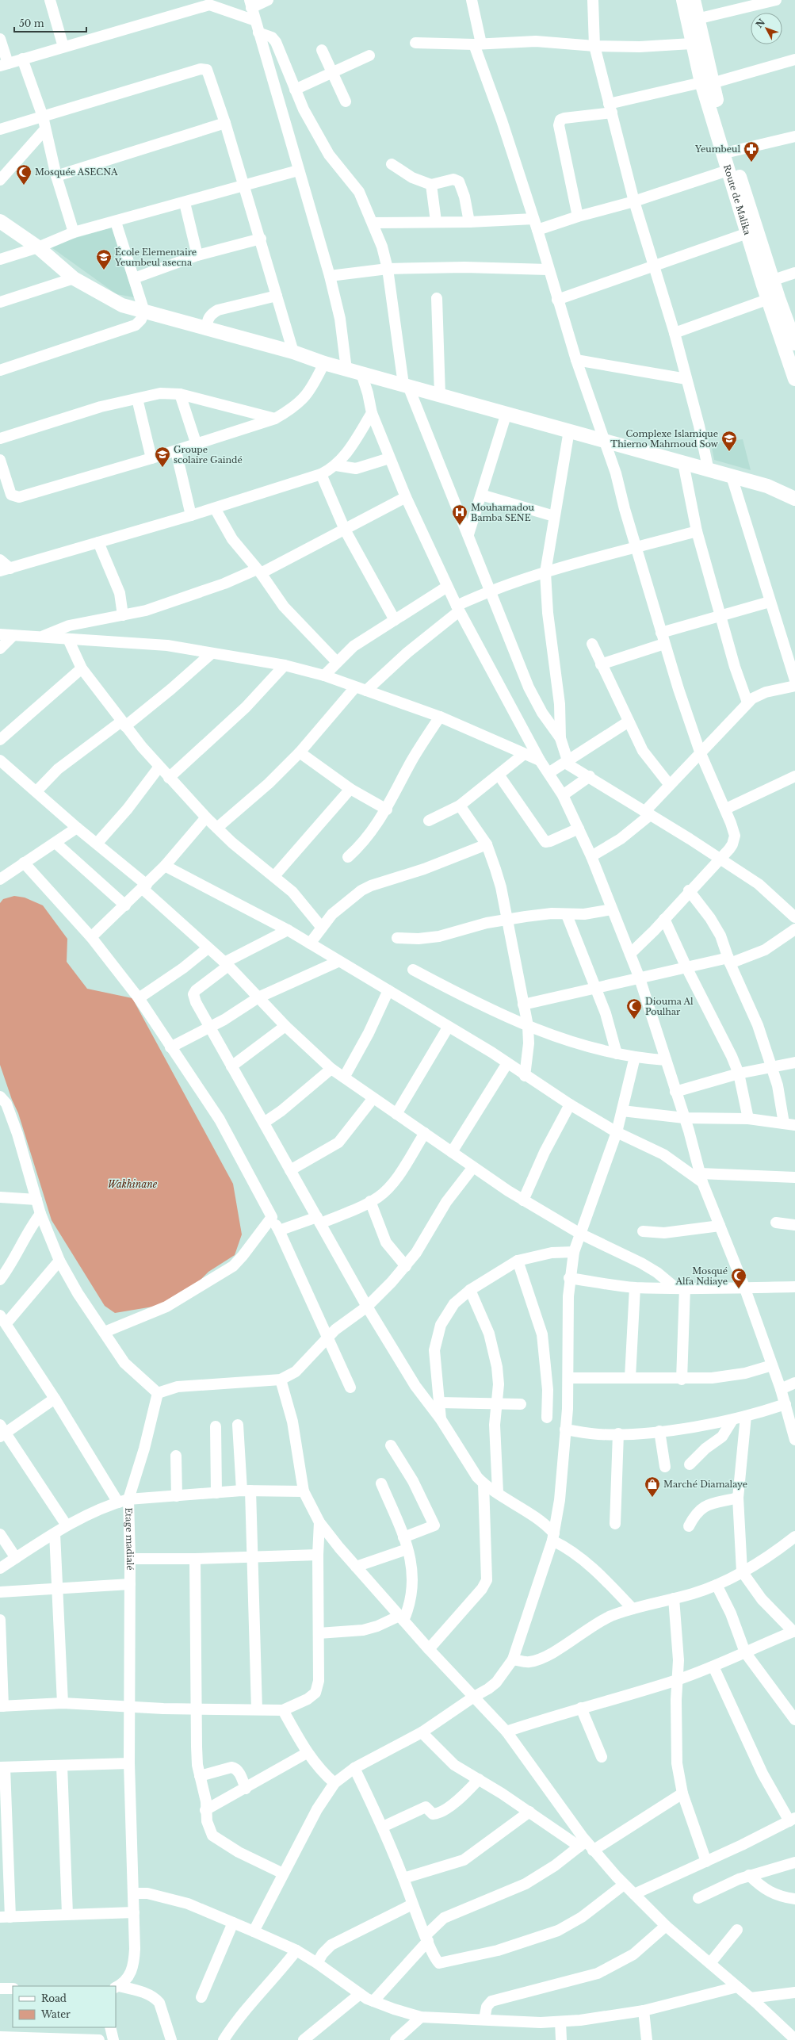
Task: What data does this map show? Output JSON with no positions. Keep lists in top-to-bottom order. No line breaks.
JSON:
{"streets":{"main road":["Route de Malika"],"street":["Etage madialé"]},"water":["Wakhinane"],"places":{"pharmacy":["Yeumbeul"],"mosque":["Mosquée ASECNA","Diouma Al Poulhar","Mosqué Alfa Ndiaye"],"school or university":["École Elementaire Yeumbeul asecna","Complexe Islamique Thierno Mahmoud Sow","Groupe scolaire Gaindé"],"hospital":["Mouhamadou Bamba SENE"],"shop":["Marché Diamalaye"]},"legend":["Road","Water"],"scale_bar":"50 m","north":"top left"}
